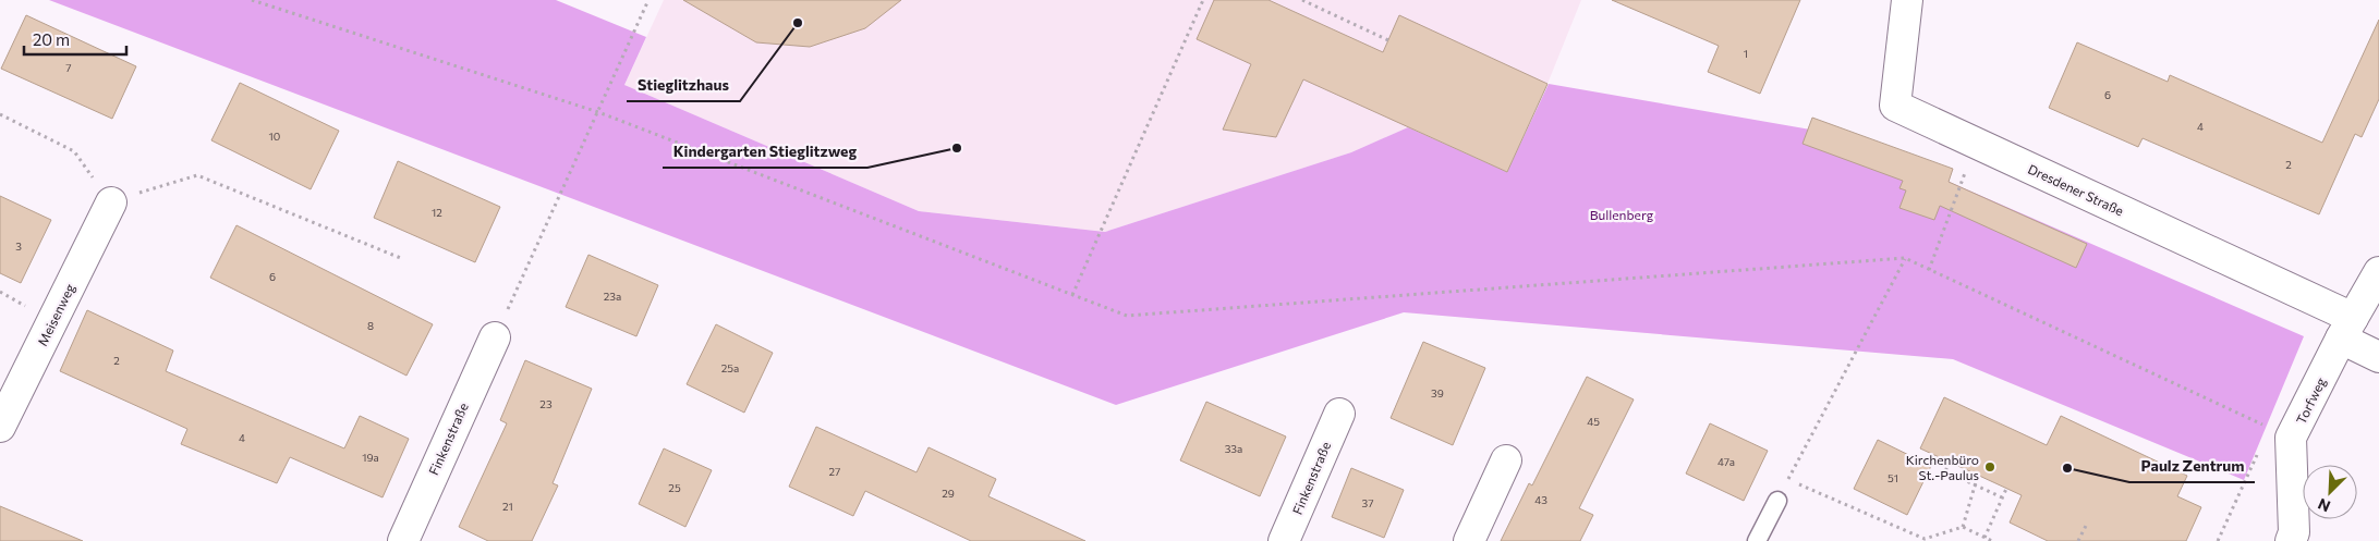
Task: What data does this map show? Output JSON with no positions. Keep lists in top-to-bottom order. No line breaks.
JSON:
{"streets":{"street":["Dresdener Straße","Meisenweg","Torfweg","Finkenstraße"]},"crossings":[["Dresdener Straße","Torfweg"]],"parks":["Bullenberg"],"places":["Stieglitzhaus","Kindergarten Stieglitzweg","Kirchenbüro St.-Paulus","Paulz Zentrum"],"house_numbers":["1","7","6","4","10","2","12","3","6","23a","8","2","25a","39","23","45","4","33a","19a","47a","27","51","25","29","43","37","21"],"scale_bar":"20 m","north":"bottom left"}
